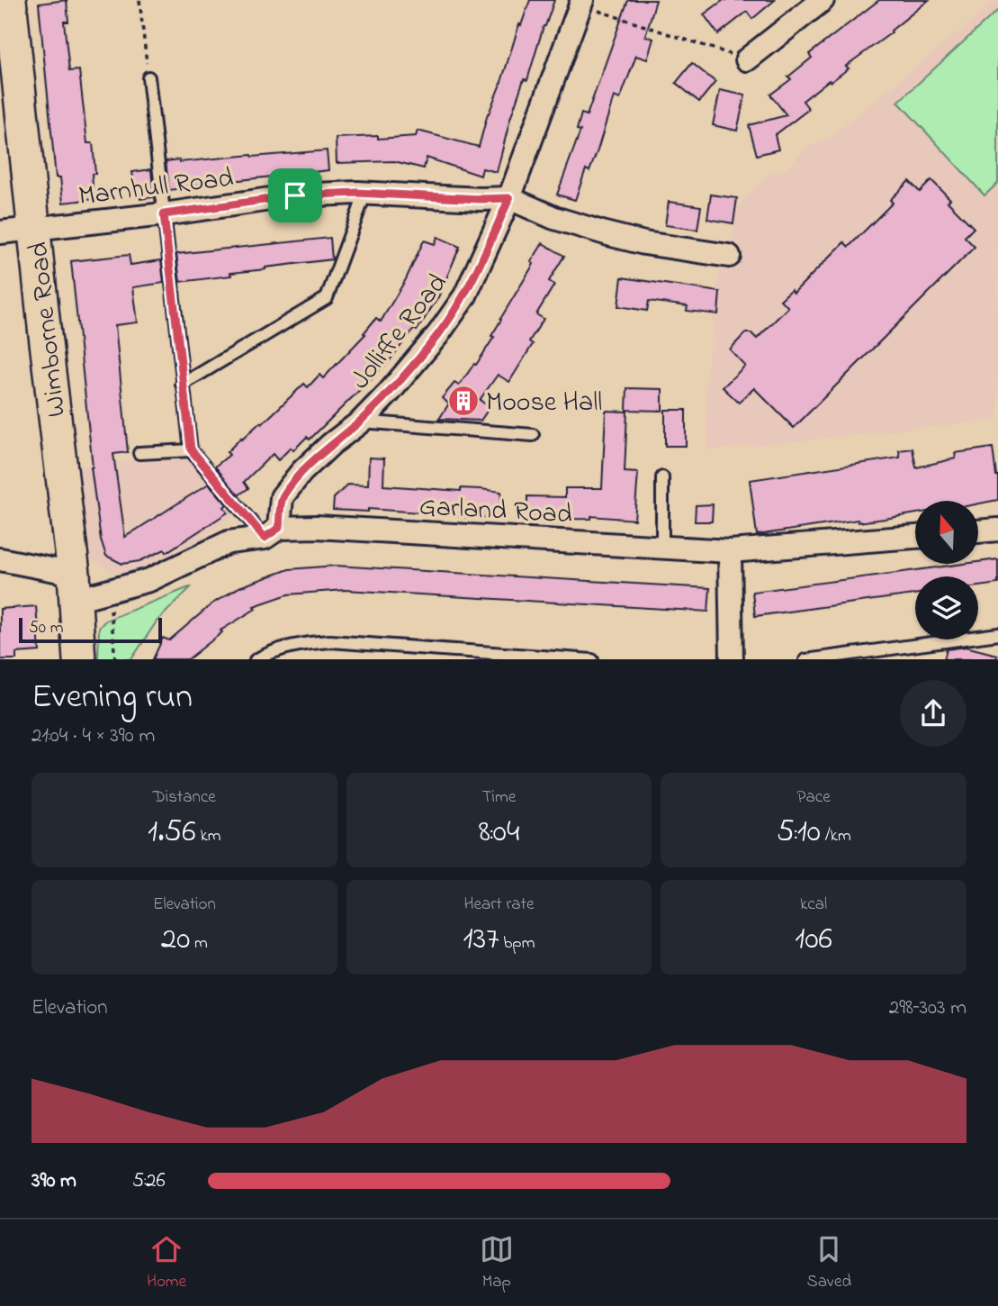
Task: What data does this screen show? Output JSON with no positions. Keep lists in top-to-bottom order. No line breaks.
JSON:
{"streets":{"main road":["Wimborne Road"],"street":["Marnhull Road","Jolliffe Road","Garland Road"]},"crossings":[["Marnhull Road","Wimborne Road"],["Marnhull Road","Jolliffe Road"],["Wimborne Road","Garland Road"],["Jolliffe Road","Garland Road"]],"places":{"building":["Moose Hall"]},"scale_bar":"50 m","north":"top","page":{"scale":"50 m","heading":["Evening run","21:04 · 4 × 390 m"],"stats":[["Distance","1.56 km"],["Time","8:04"],["Pace","5:10 /km"],["Elevation","20 m"],["Heart rate","137 bpm"],["kcal","106"]],"chart":["Elevation","298–303 m"],"list":[{"name":"390 m","note":"5:26"}],"tabs":["Home","Map","Saved"]}}
